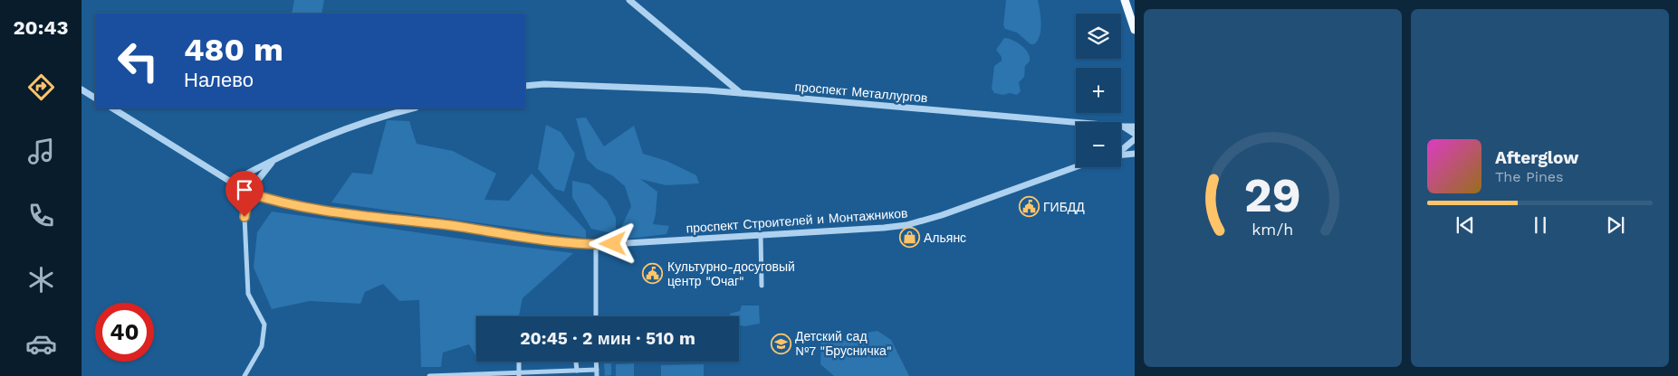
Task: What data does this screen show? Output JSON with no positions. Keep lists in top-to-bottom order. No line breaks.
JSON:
{"streets":{"street":["проспект Металлургов","проспект Строителей и Монтажников"]},"places":{"public building":["ГИБДД","Культурно-досуговый центр \"Очаг\""],"shop":["Альянс"],"school or university":["Детский сад №7 \"Брусничка\""]},"page":{"tabs":"20:43","map_buttons":["+","−"],"turn":["480 m","Налево"],"song":["Afterglow","The Pines"],"limit":"40","trip":"20:45 · 2 мин · 510 m","gauge":["29","km/h"]}}
